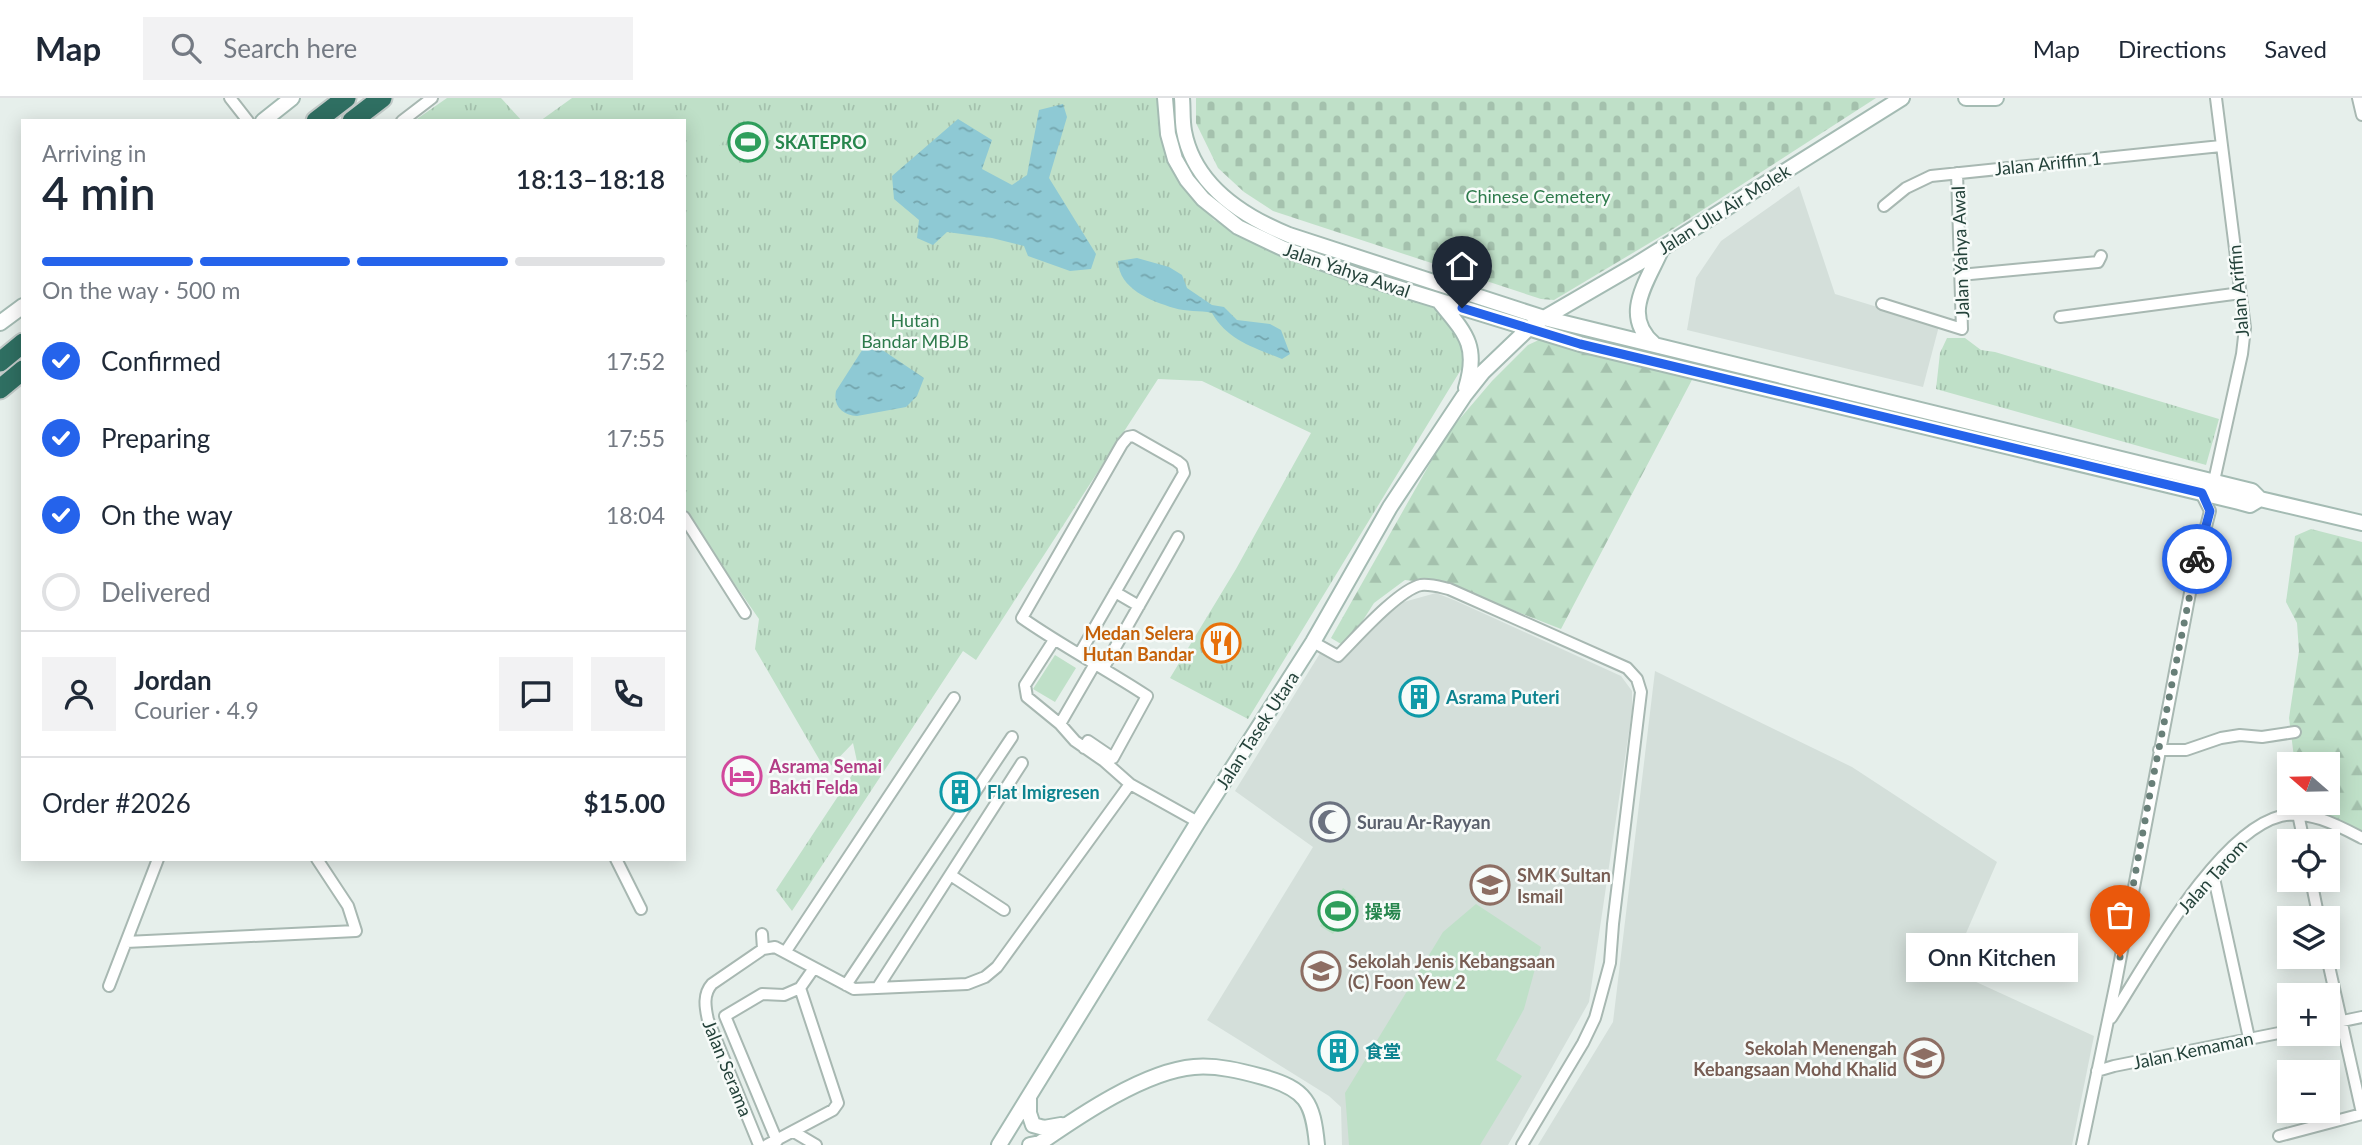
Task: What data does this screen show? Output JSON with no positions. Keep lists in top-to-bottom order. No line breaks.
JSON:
{"streets":{"main road":["Jalan Ulu Air Molek","Jalan Yahya Awal","Jalan Tasek Utara"],"street":["Jalan Ariffin 1","Jalan Ariffin","Jalan Tarom","Jalan Kemaman","Jalan Serama"]},"crossings":[["Jalan Ariffin 1","Jalan Yahya Awal"],["Jalan Ariffin 1","Jalan Ariffin"],["Jalan Ulu Air Molek","Jalan Yahya Awal"],["Jalan Ulu Air Molek","Jalan Tasek Utara"],["Jalan Yahya Awal","Jalan Ariffin"],["Jalan Yahya Awal","Jalan Tasek Utara"],["Jalan Tarom","Jalan Kemaman"]],"parks":["Chinese Cemetery","Hutan Bandar MBJB"],"places":{"sports":["SKATEPRO","操場"],"restaurant":["Medan Selera Hutan Bandar"],"building":["Asrama Puteri","Flat Imigresen","食堂"],"hotel":["Asrama Semai Bakti Felda"],"mosque":["Surau Ar-Rayyan"],"school or university":["SMK Sultan Ismail","Sekolah Jenis Kebangsaan (C) Foon Yew 2","Sekolah Menengah Kebangsaan Mohd Khalid"],"other":["Onn Kitchen"]},"north":"left","page":{"header":"Map","search":"Search here","nav":["Map","Directions","Saved"],"heading":["4 min","Arriving in","18:13–18:18"],"panel":["Jordan","Courier · 4.9","Order #2026","$15.00"],"bar":"On the way · 500 m","list":[["Confirmed","17:52"],["Preparing","17:55"],["On the way","18:04"],"Delivered"],"map_buttons":["+","−"],"bubble":"Onn Kitchen"}}
